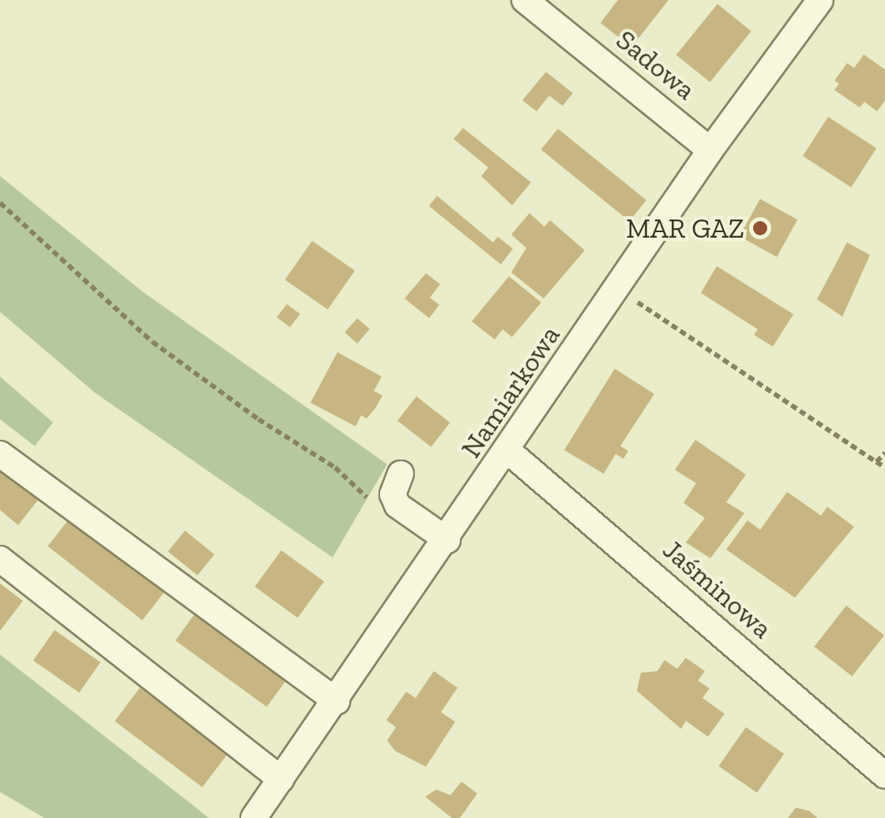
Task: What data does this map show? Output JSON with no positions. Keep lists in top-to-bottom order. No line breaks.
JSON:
{"streets":{"street":["Sadowa","Namiarkowa","Jaśminowa"]},"crossings":[["Sadowa","Namiarkowa"],["Namiarkowa","Jaśminowa"]],"places":["MAR GAZ"]}
